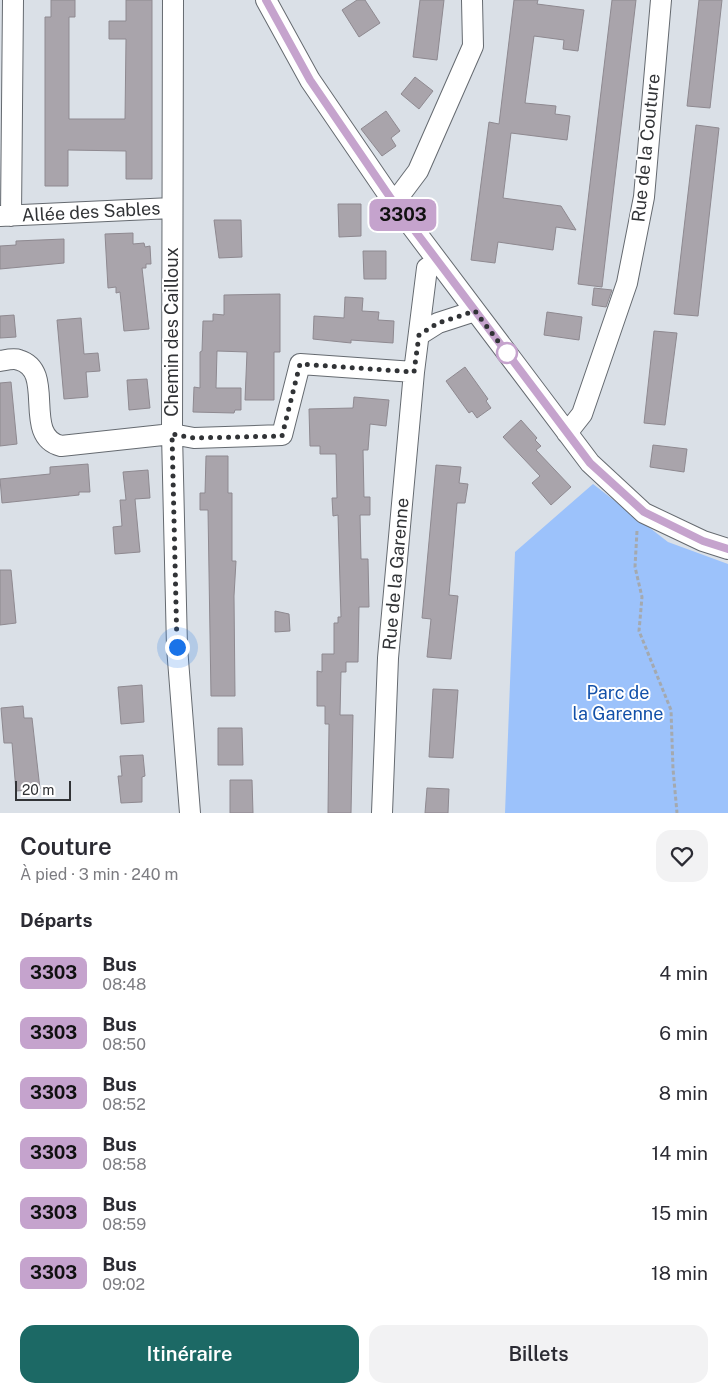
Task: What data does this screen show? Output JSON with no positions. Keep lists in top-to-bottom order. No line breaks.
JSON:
{"streets":{"street":["Rue de la Couture","Allée des Sables","Chemin des Cailloux","Rue de la Garenne"]},"crossings":[["Allée des Sables","Chemin des Cailloux"]],"parks":["Parc de la Garenne"],"lines":["bus line 3303"],"scale_bar":"20 m","page":{"on_map":"3303","scale":"20 m","heading":[["Couture","À pied · 3 min · 240 m"],"Départs"],"list":[{"mark":"3303","name":"Bus","note":"08:48","value":"4 min"},{"mark":"3303","name":"Bus","note":"08:50","value":"6 min"},{"mark":"3303","name":"Bus","note":"08:52","value":"8 min"},{"mark":"3303","name":"Bus","note":"08:58","value":"14 min"},{"mark":"3303","name":"Bus","note":"08:59","value":"15 min"},{"mark":"3303","name":"Bus","note":"09:02","value":"18 min"}],"buttons":["Itinéraire","Billets"]}}
